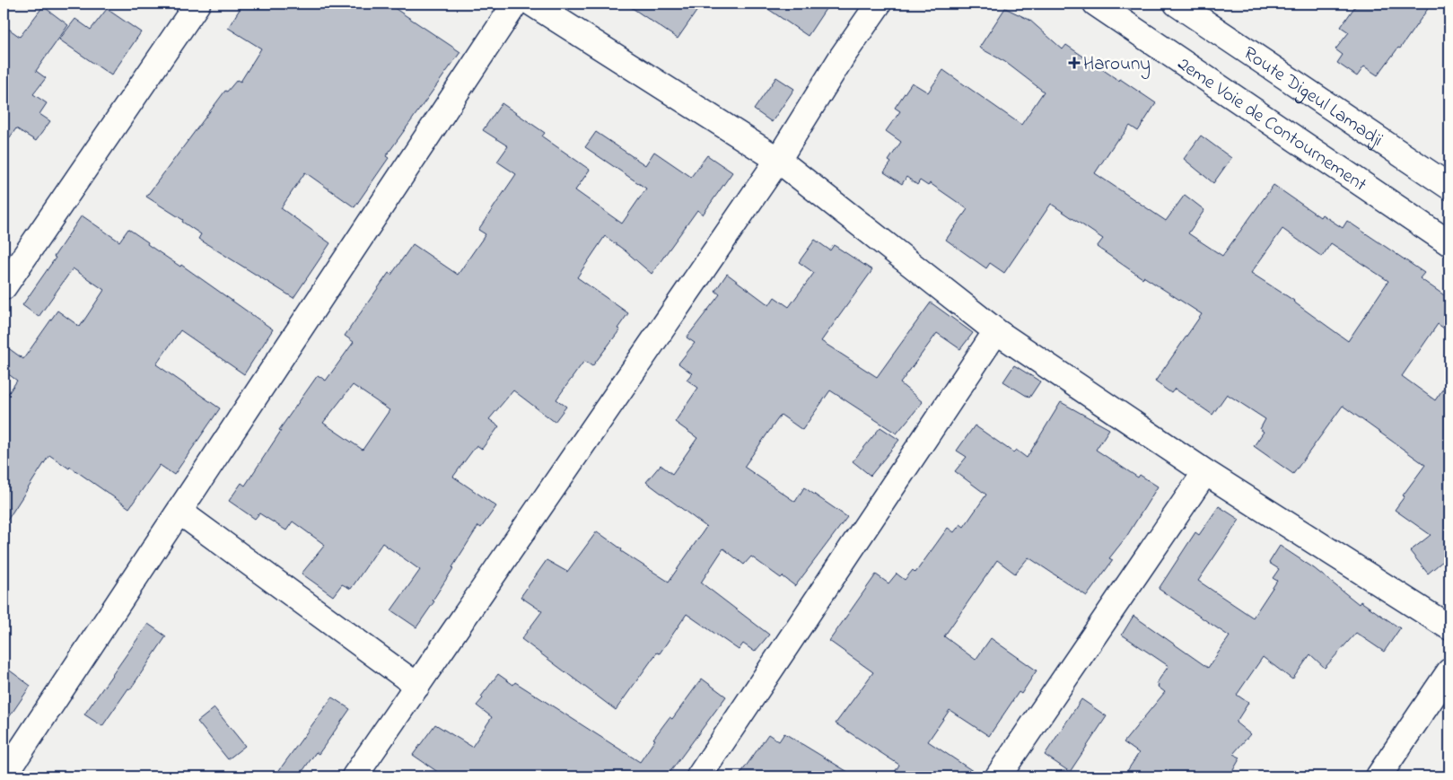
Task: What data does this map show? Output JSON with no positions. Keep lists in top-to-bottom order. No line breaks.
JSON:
{"streets":{"street":["Route Digeul Lamadji","2eme Voie de Contournement"]},"places":{"health":["Harouny"]}}
